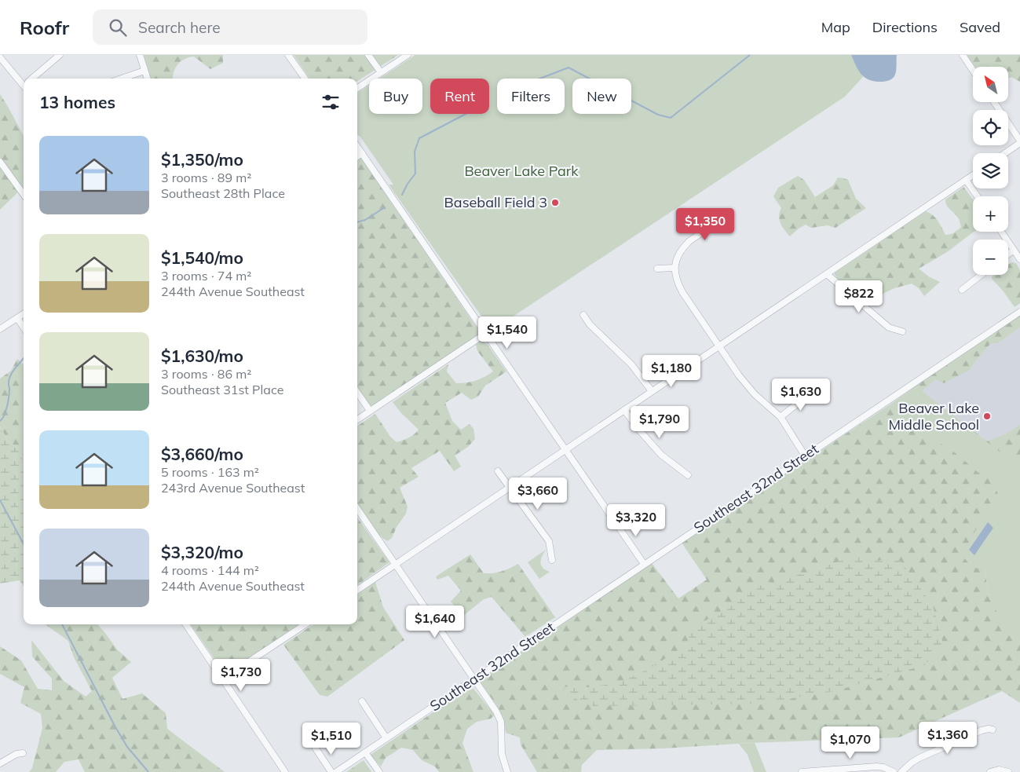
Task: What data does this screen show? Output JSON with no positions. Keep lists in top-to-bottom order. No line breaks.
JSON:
{"streets":{"street":["Southeast 32nd Street"]},"parks":["Beaver Lake Park"],"places":["Baseball Field 3","Beaver Lake Middle School"],"north":"top left","page":{"header":"Roofr","search":"Search here","nav":["Map","Directions","Saved"],"map_buttons":["+","−"],"chip":["Buy","Rent","Filters","New"],"heading":"13 homes","list":[{"name":"$1,350/mo","note":"3 rooms · 89 m² · Southeast 28th Place"},{"name":"$1,540/mo","note":"3 rooms · 74 m² · 244th Avenue Southeast"},{"name":"$1,630/mo","note":"3 rooms · 86 m² · Southeast 31st Place"},{"name":"$3,660/mo","note":"5 rooms · 163 m² · 243rd Avenue Southeast"},{"name":"$3,320/mo","note":"4 rooms · 144 m² · 244th Avenue Southeast"}],"price":["$1,350","$822","$1,540","$1,180","$1,630","$1,790","$3,660","$3,320","$1,640","$1,730","$1,360","$1,510","$1,070"]}}
